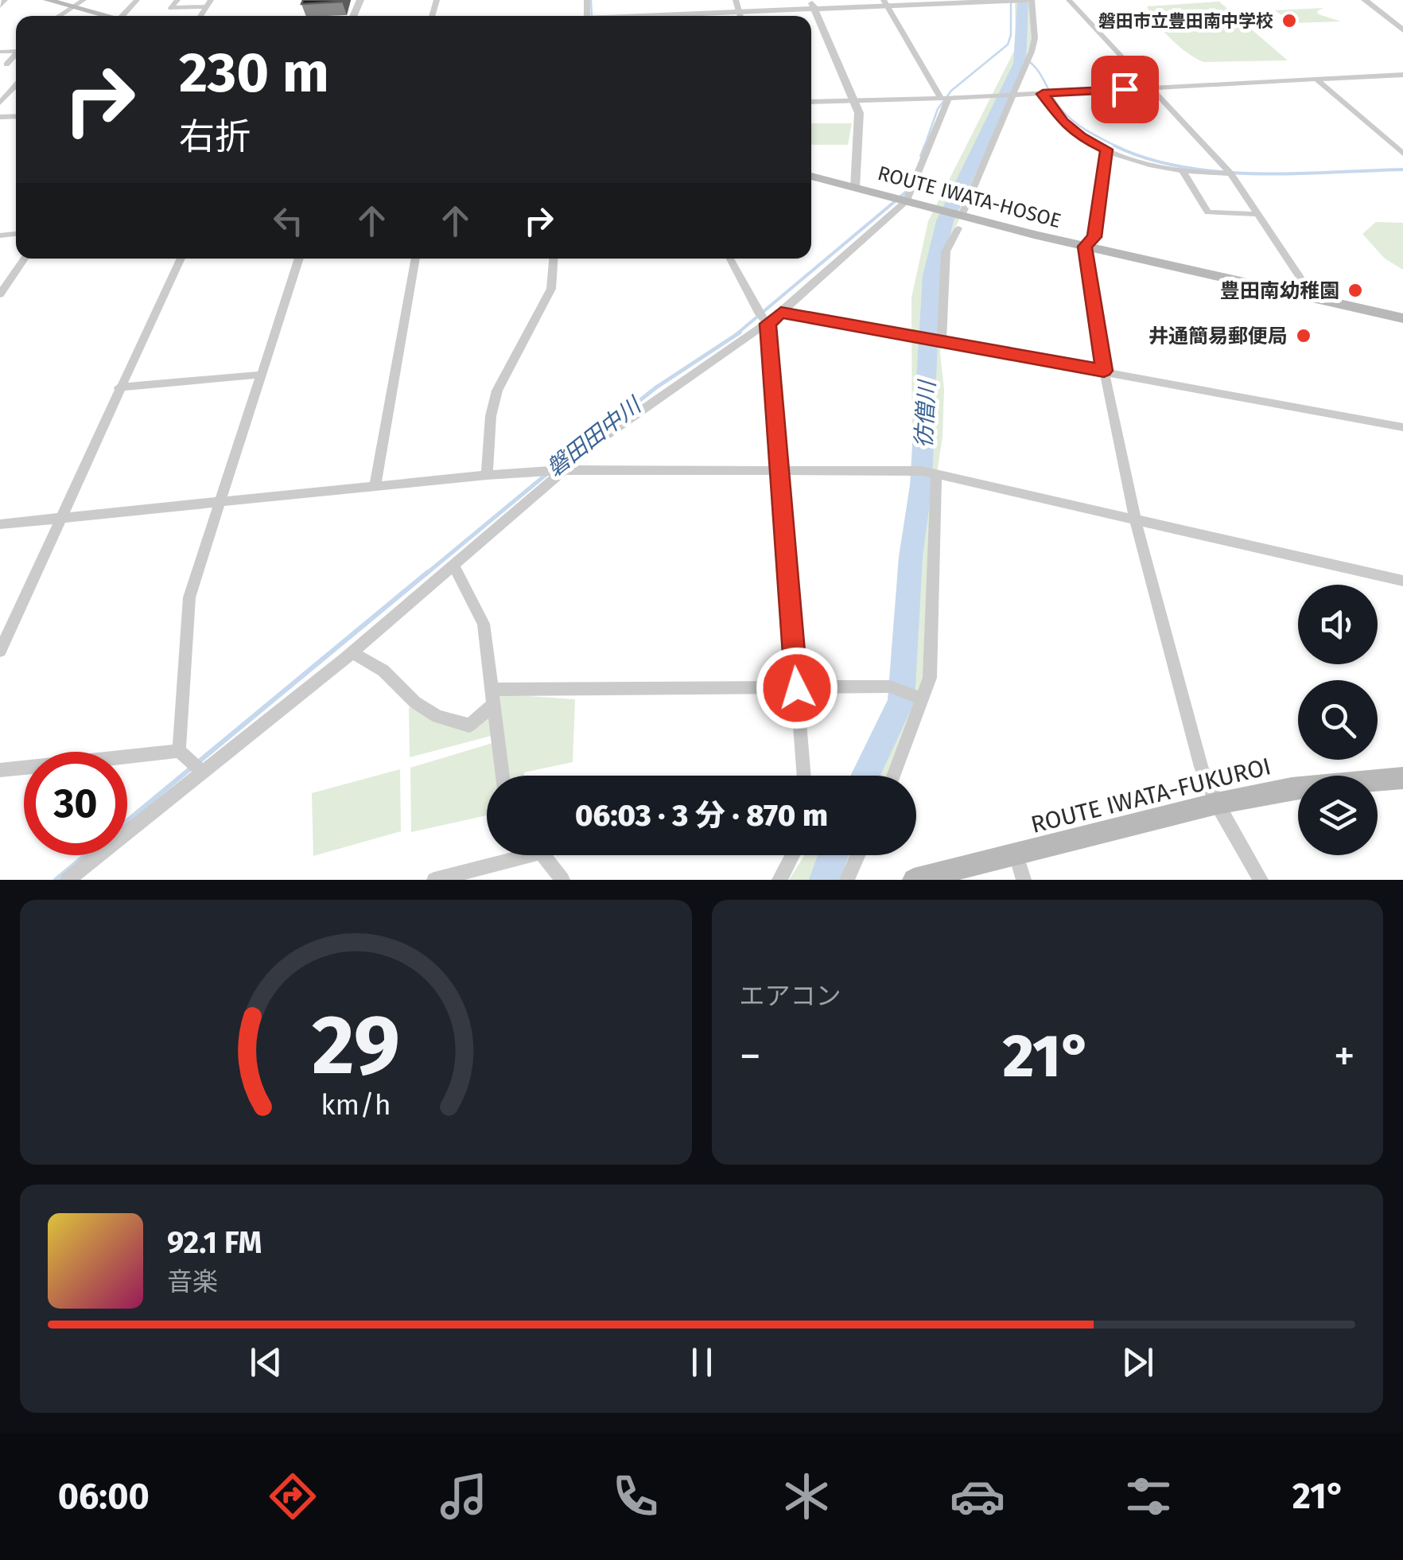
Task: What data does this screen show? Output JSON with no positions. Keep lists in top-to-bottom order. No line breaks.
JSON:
{"streets":{"main road":["ROUTE IWATA-HOSOE","ROUTE IWATA-FUKUROI"]},"water":["彷僧川","磐田田中川"],"places":["磐田市立豊田南中学校","豊田南幼稚園","井通簡易郵便局"],"page":{"turn":["230 m","右折"],"limit":"30","trip":"06:03 · 3 分 · 870 m","tile":"エアコン","heat":["−","21°","+"],"song":["92.1 FM","音楽"],"tabs":["06:00","21°"],"gauge":["29","km/h"]}}
